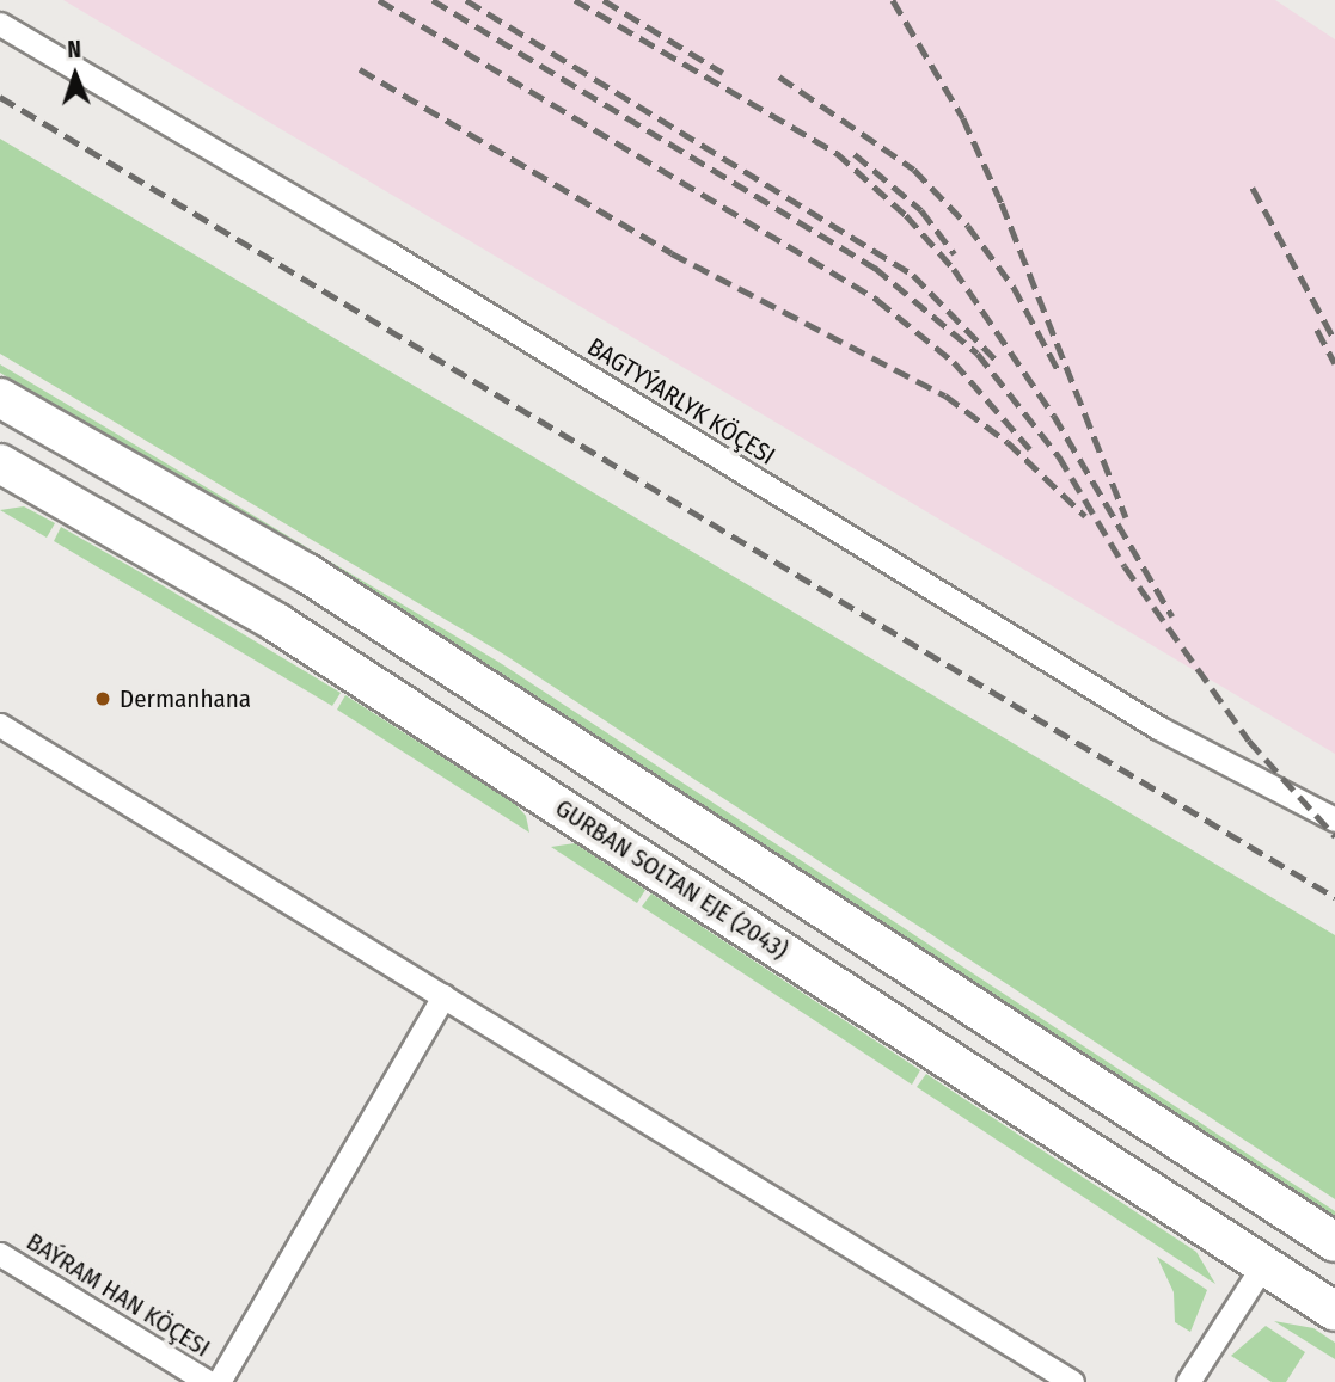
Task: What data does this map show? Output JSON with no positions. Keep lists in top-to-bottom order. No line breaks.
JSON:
{"streets":{"highway":["GURBAN SOLTAN EJE (2043)"],"street":["BAGTYÝARLYK KÖÇESI","BAÝRAM HAN KÖÇESI"]},"places":["Dermanhana"],"north":"top"}
